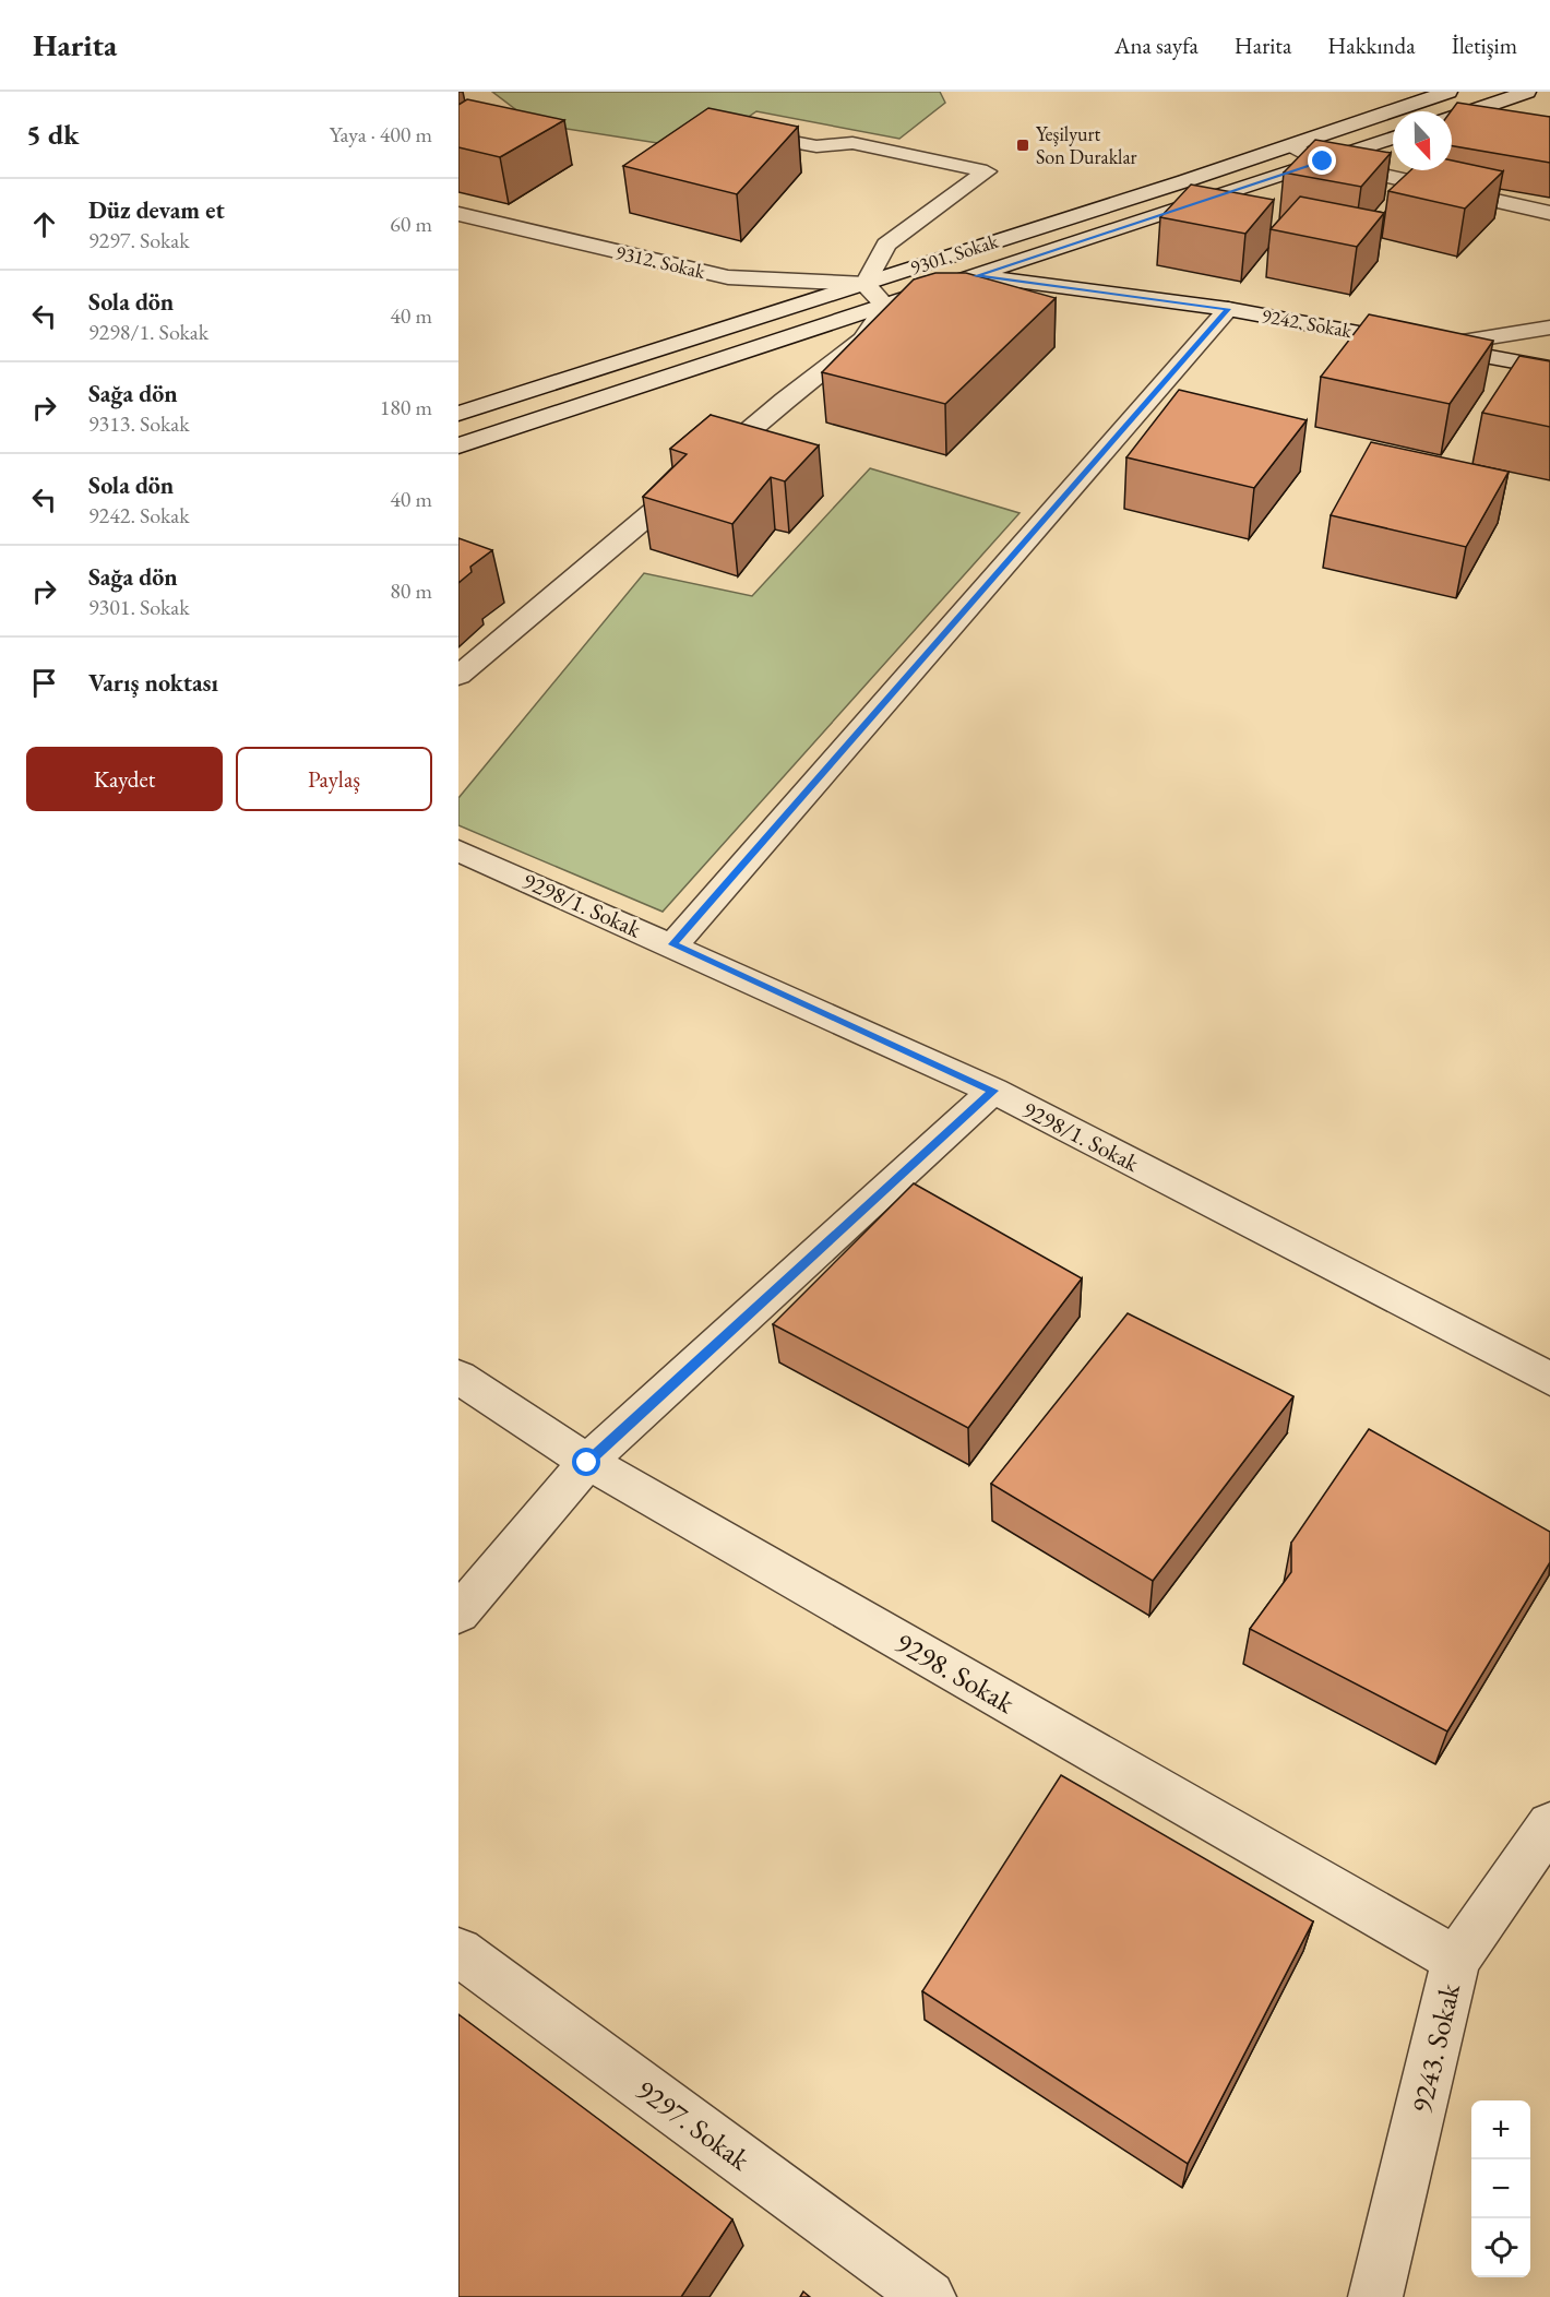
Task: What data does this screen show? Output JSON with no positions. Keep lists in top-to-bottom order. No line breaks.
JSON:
{"streets":{"street":["9301. Sokak","9312. Sokak","9242. Sokak","9298/1. Sokak","9298. Sokak","9243. Sokak","9297. Sokak"]},"crossings":[["9301. Sokak","9312. Sokak"],["9301. Sokak","9242. Sokak"],["9312. Sokak","9242. Sokak"],["9298. Sokak","9243. Sokak"]],"places":{"transit":["Yeşilyurt Son Duraklar"]},"north":"bottom","page":{"header":"Harita","nav":["Ana sayfa","Harita","Hakkında","İletişim"],"heading":["5 dk","Yaya · 400 m"],"list":[["Düz devam et","9297. Sokak","60 m"],["Sola dön","9298/1. Sokak","40 m"],["Sağa dön","9313. Sokak","180 m"],["Sola dön","9242. Sokak","40 m"],["Sağa dön","9301. Sokak","80 m"],"Varış noktası"],"buttons":["Kaydet","Paylaş"],"map_buttons":["+","−"]}}
